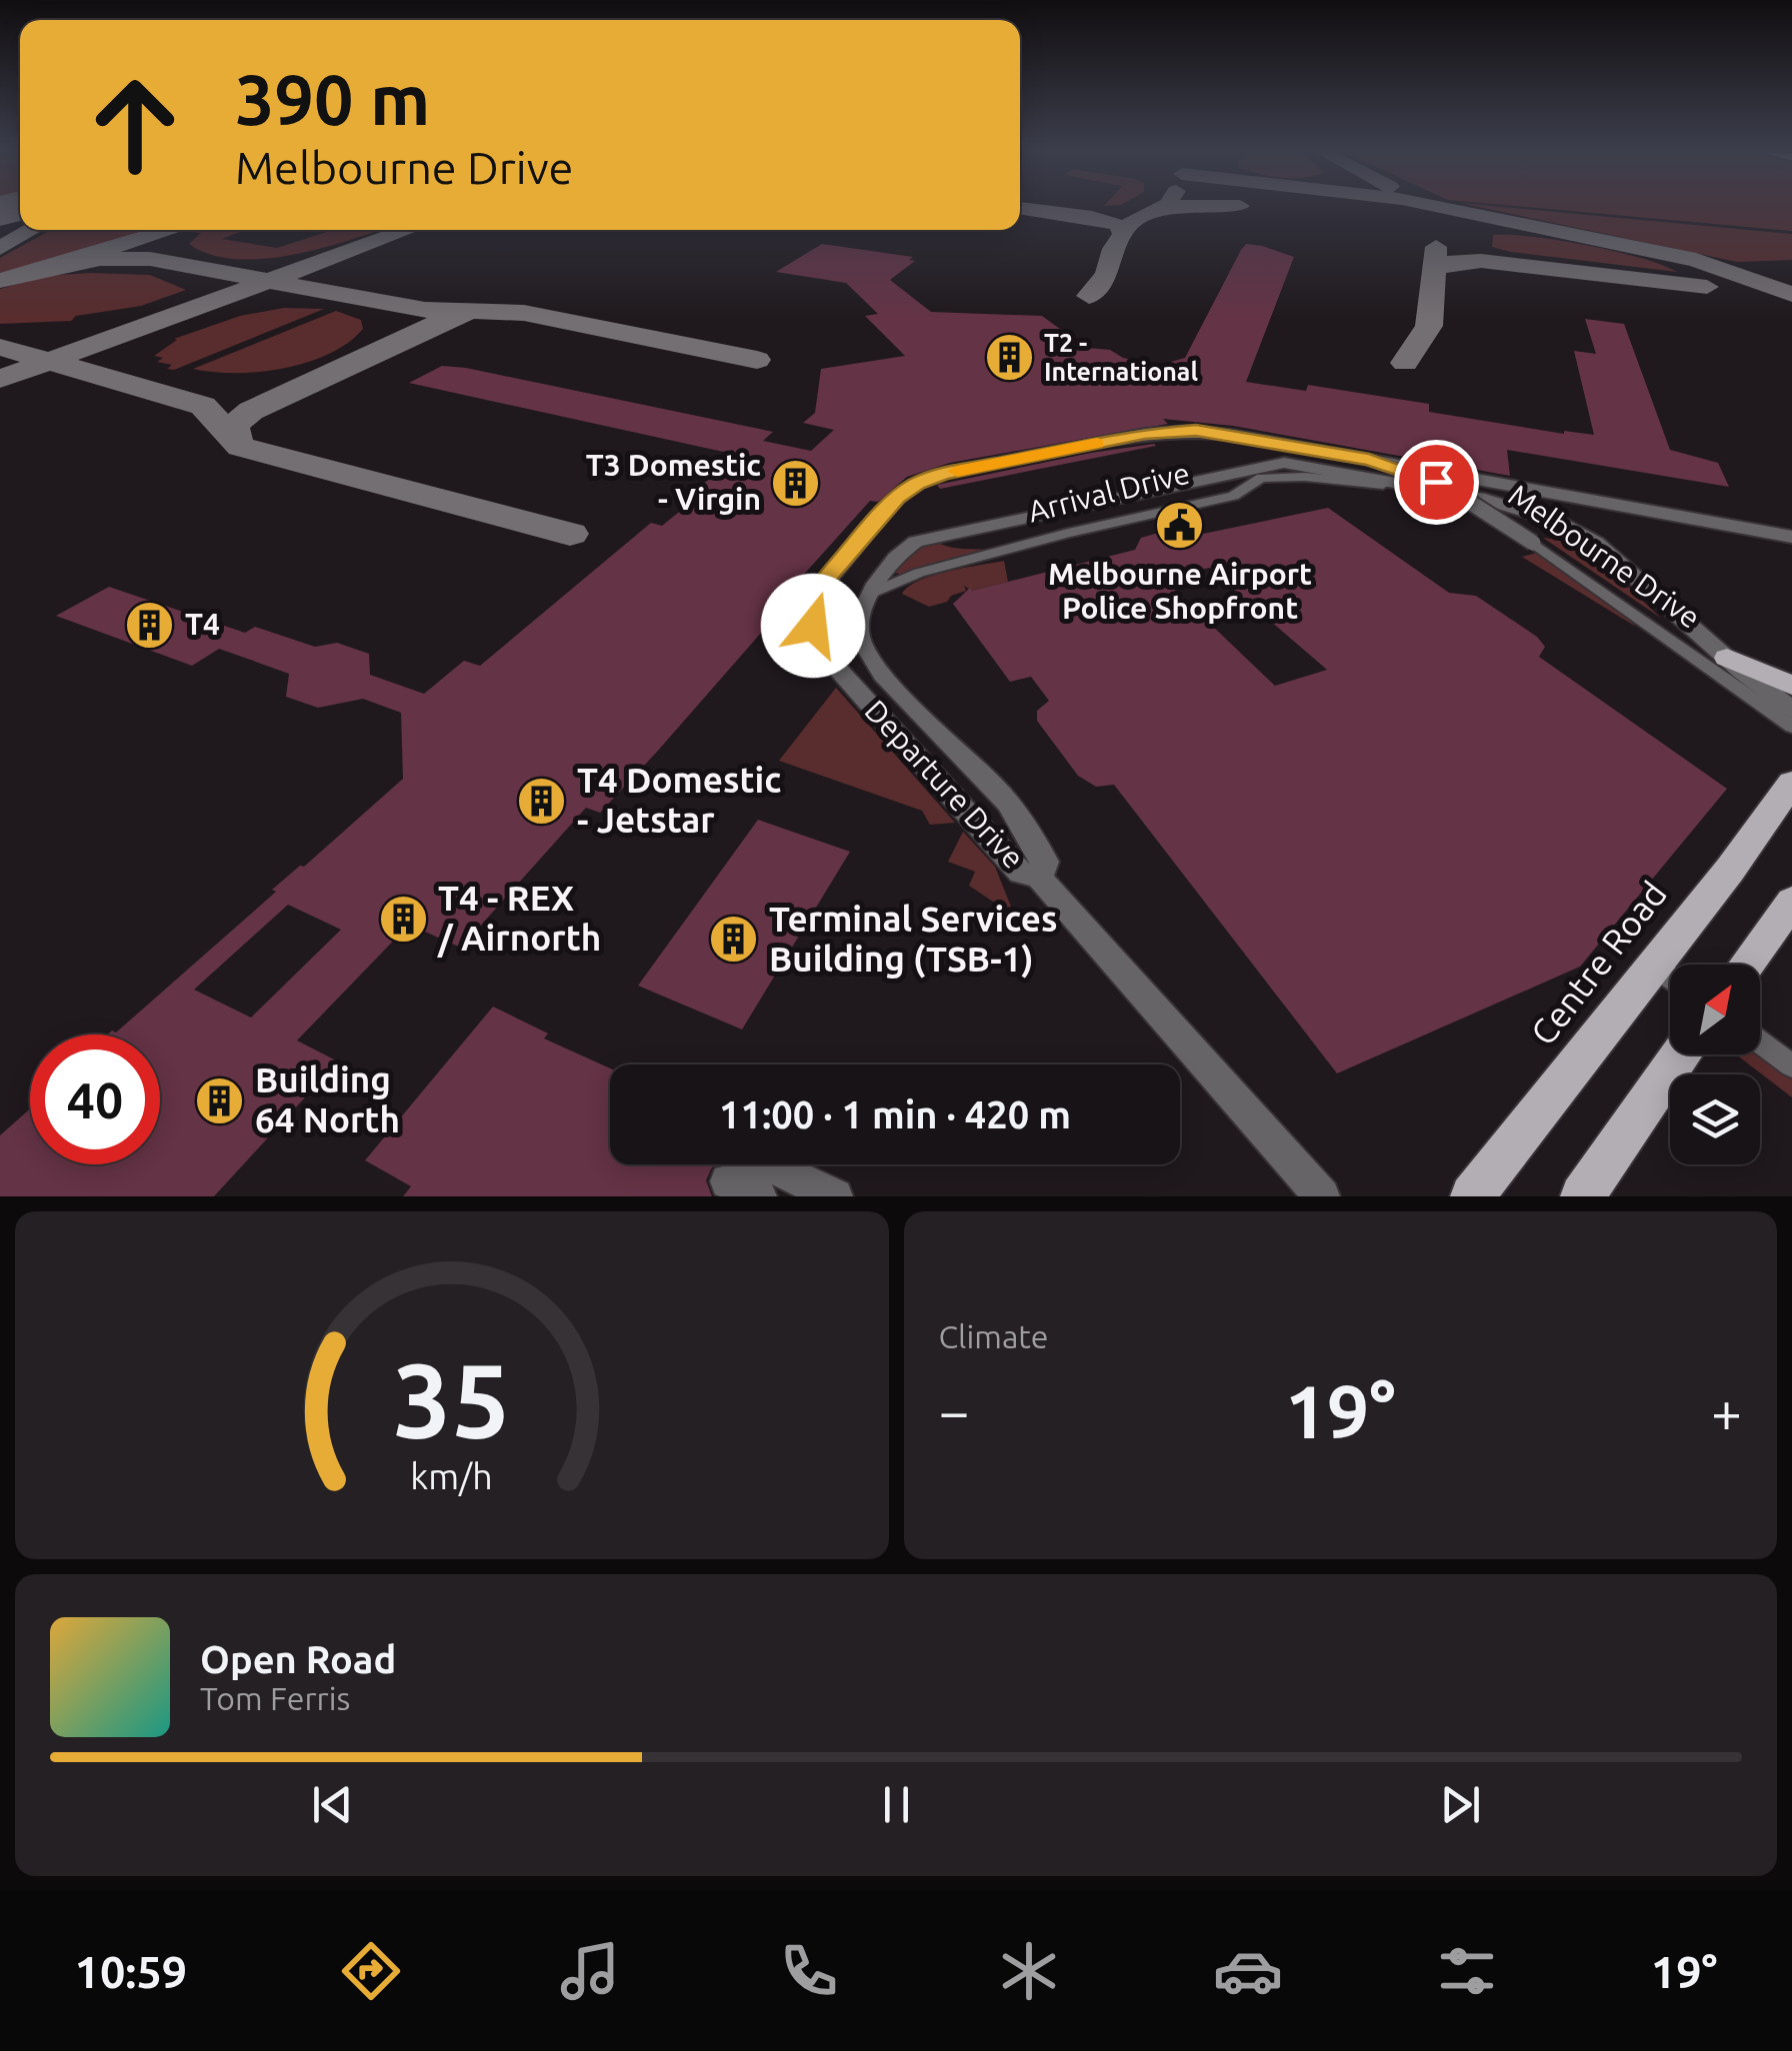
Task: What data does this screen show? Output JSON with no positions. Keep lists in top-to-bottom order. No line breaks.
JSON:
{"streets":{"main road":["Centre Road"],"street":["Arrival Drive","Melbourne Drive","Departure Drive"]},"crossings":[["Arrival Drive","Melbourne Drive"],["Arrival Drive","Departure Drive"],["Melbourne Drive","Departure Drive"]],"places":{"building":["T2 - International","T3 Domestic - Virgin","T4","T4 Domestic - Jetstar","T4 - REX / Airnorth","Terminal Services Building (TSB-1)","Building 64 North"],"public building":["Melbourne Airport Police Shopfront"]},"north":"top right","page":{"turn":["390 m","Melbourne Drive"],"limit":"40","trip":"11:00 · 1 min · 420 m","tile":"Climate","heat":["−","19°","+"],"song":["Open Road","Tom Ferris"],"tabs":["10:59","19°"],"gauge":["35","km/h"]}}
